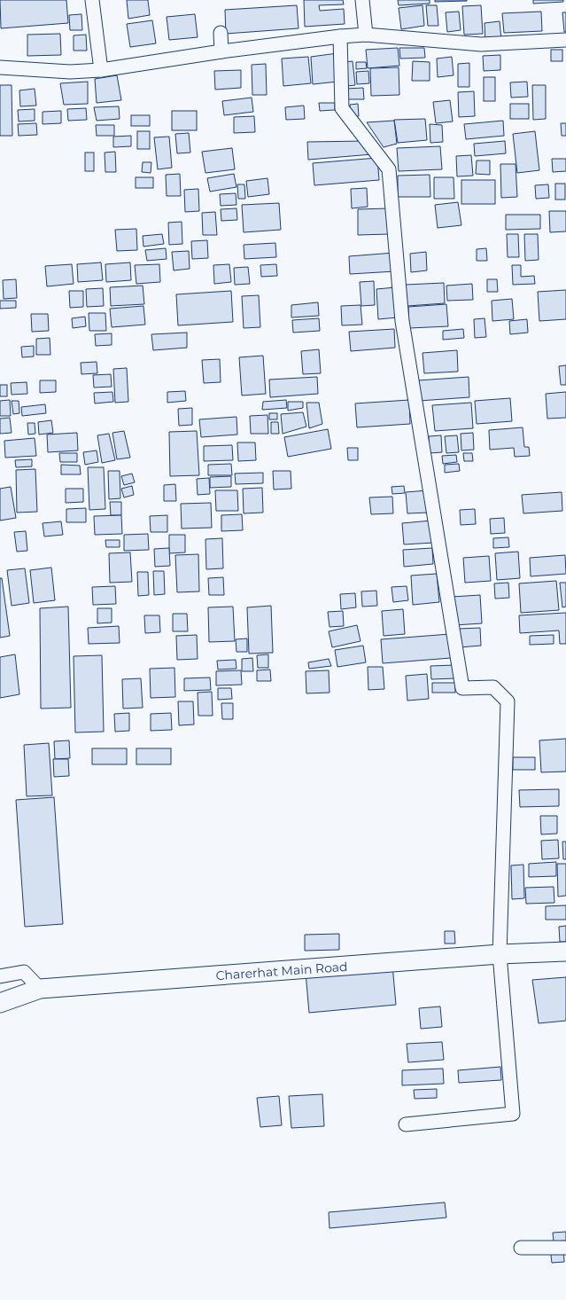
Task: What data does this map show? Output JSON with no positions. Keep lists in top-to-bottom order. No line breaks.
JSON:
{"streets":{"street":["Charerhat Main Road"]}}
